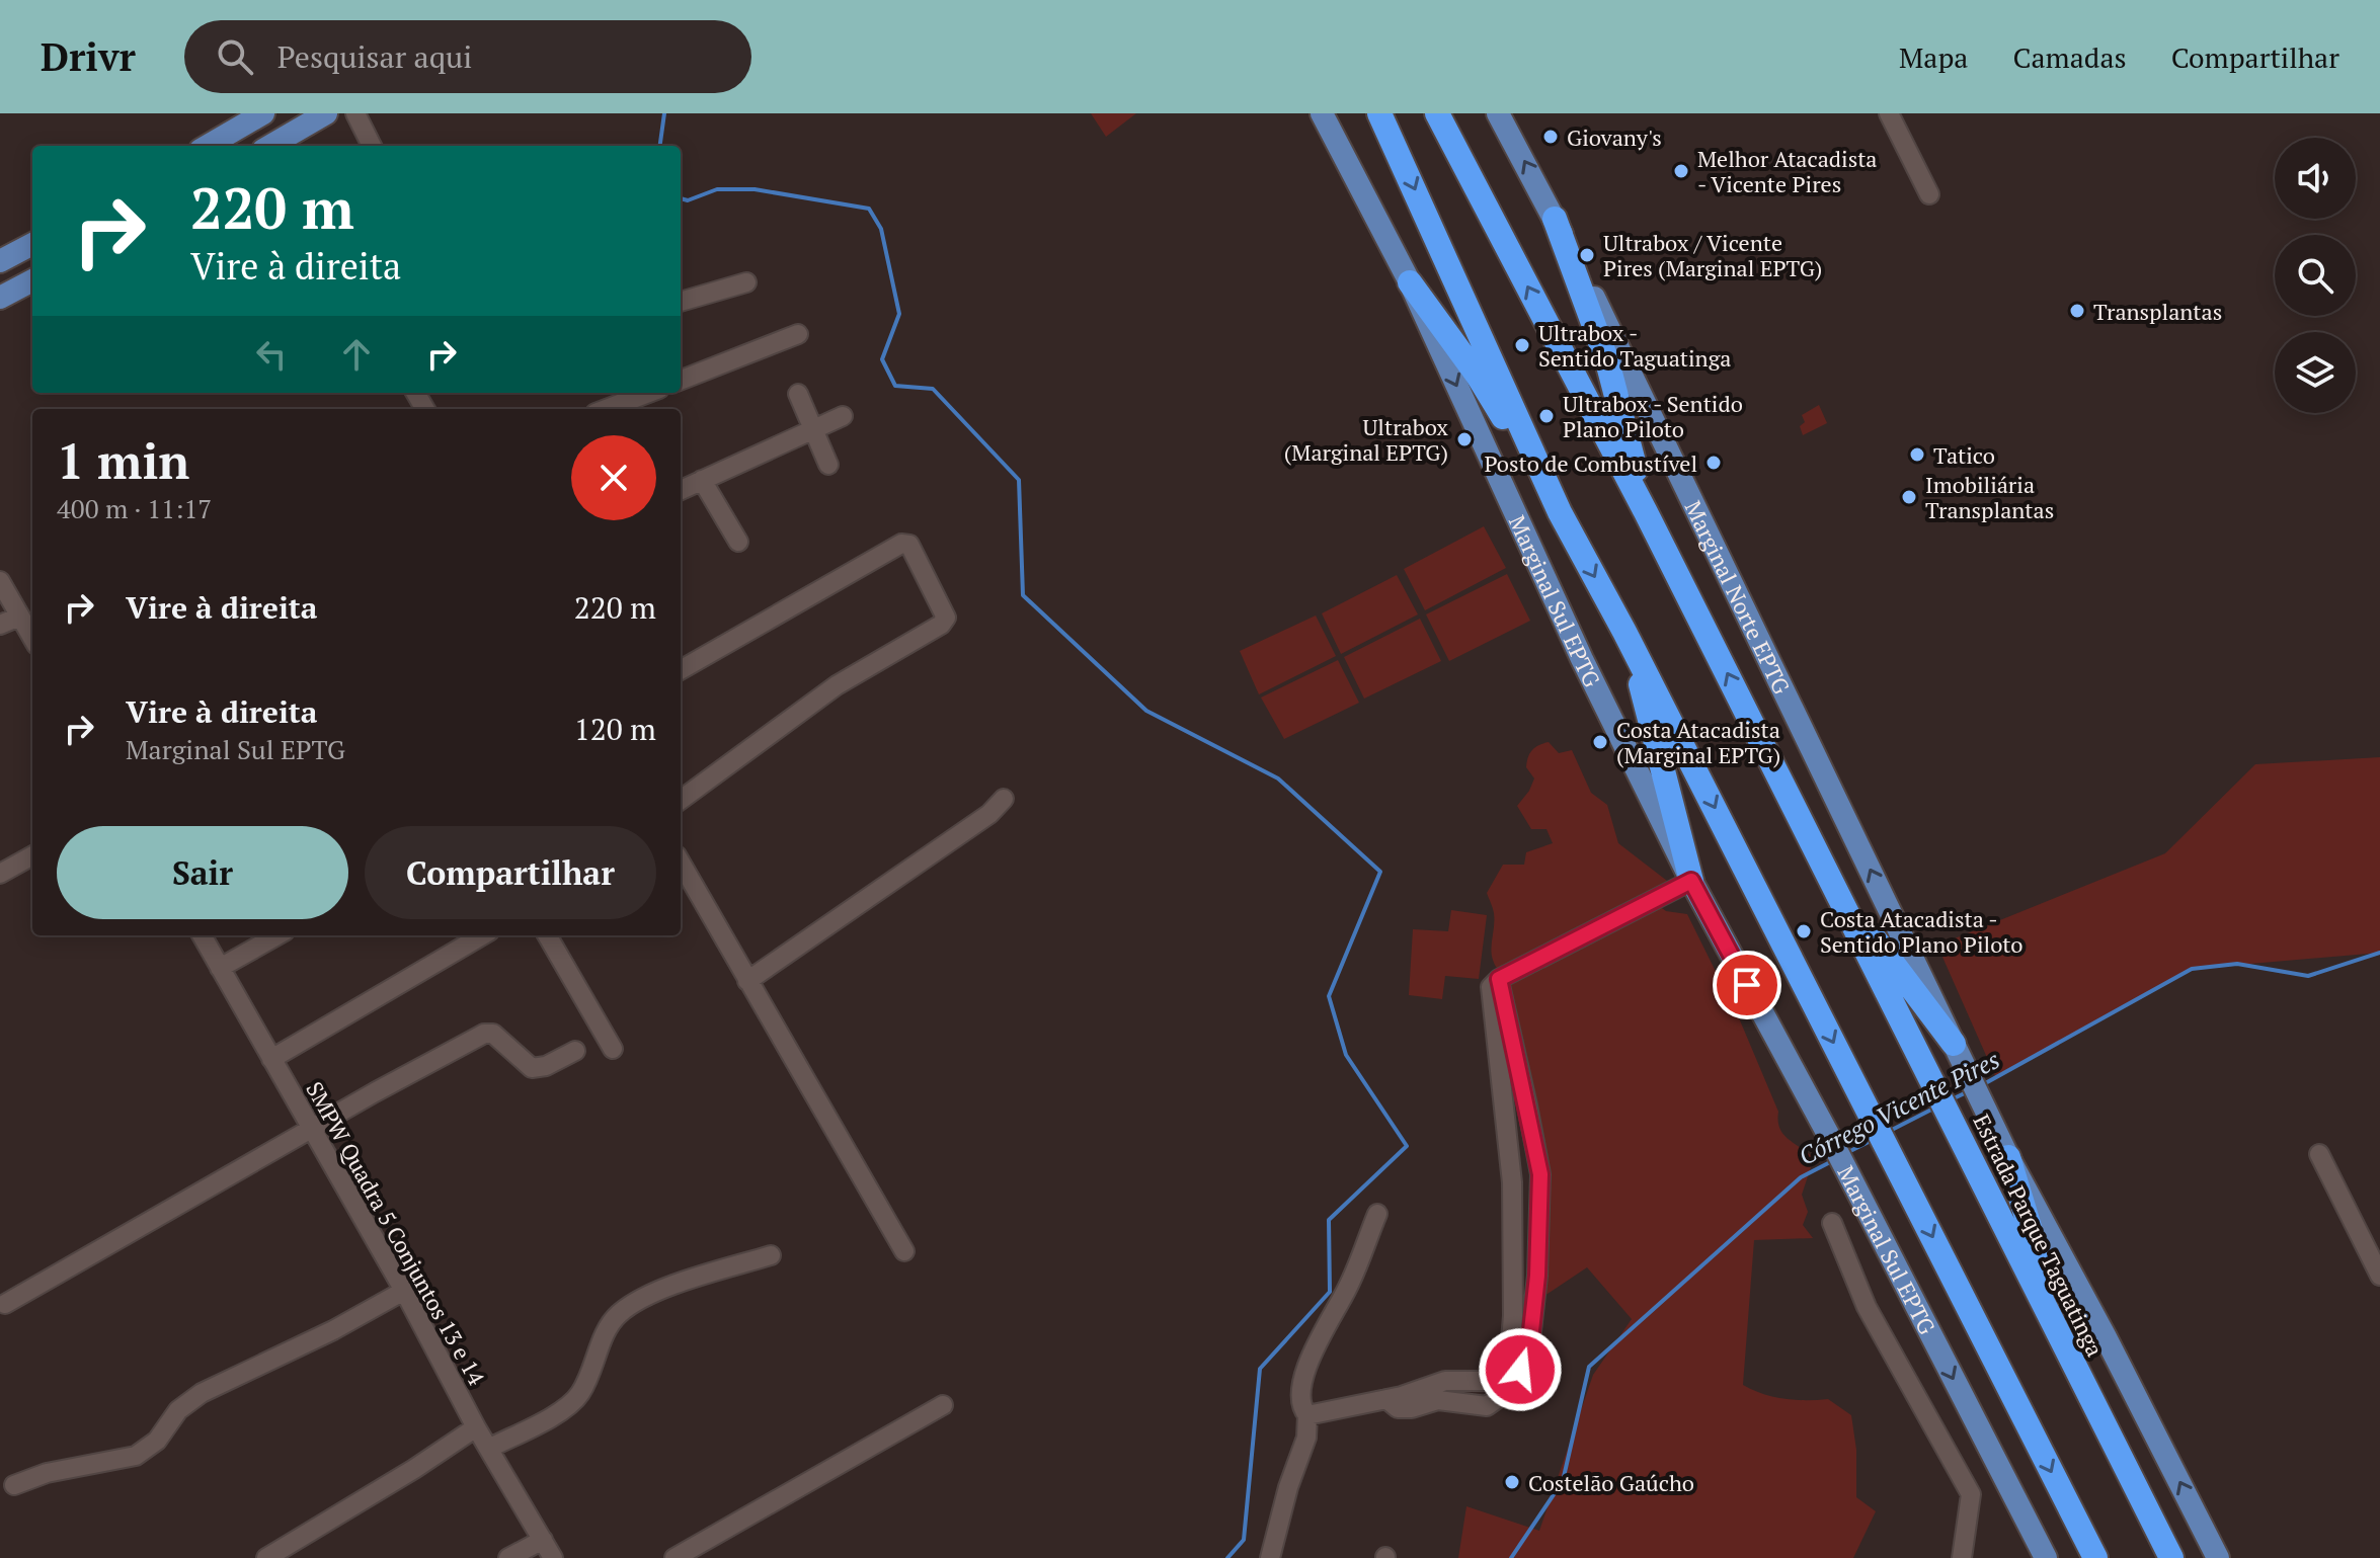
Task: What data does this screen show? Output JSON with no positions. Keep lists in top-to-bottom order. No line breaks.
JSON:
{"streets":{"highway":["Estrada Parque Taguatinga"],"main road":["Marginal Norte EPTG","Marginal Sul EPTG"],"street":["SMPW Quadra 5 Conjuntos 13 e 14"]},"one_way":["Marginal Norte EPTG","Marginal Sul EPTG"],"water":["Córrego Vicente Pires"],"places":["Giovany's","Melhor Atacadista - Vicente Pires","Ultrabox / Vicente Pires (Marginal EPTG)","Transplantas","Ultrabox - Sentido Taguatinga","Ultrabox - Sentido Plano Piloto","Ultrabox (Marginal EPTG)","Tatico","Posto de Combustível","Imobiliária Transplantas","Costa Atacadista (Marginal EPTG)","Costa Atacadista - Sentido Plano Piloto","Costelão Gaúcho"],"page":{"header":"Drivr","search":"Pesquisar aqui","nav":["Mapa","Camadas","Compartilhar"],"turn":["220 m","Vire à direita"],"heading":["1 min","400 m · 11:17"],"list":[{"name":"Vire à direita","value":"220 m"},{"name":"Vire à direita","note":"Marginal Sul EPTG","value":"120 m"}],"buttons":["Sair","Compartilhar"]}}
